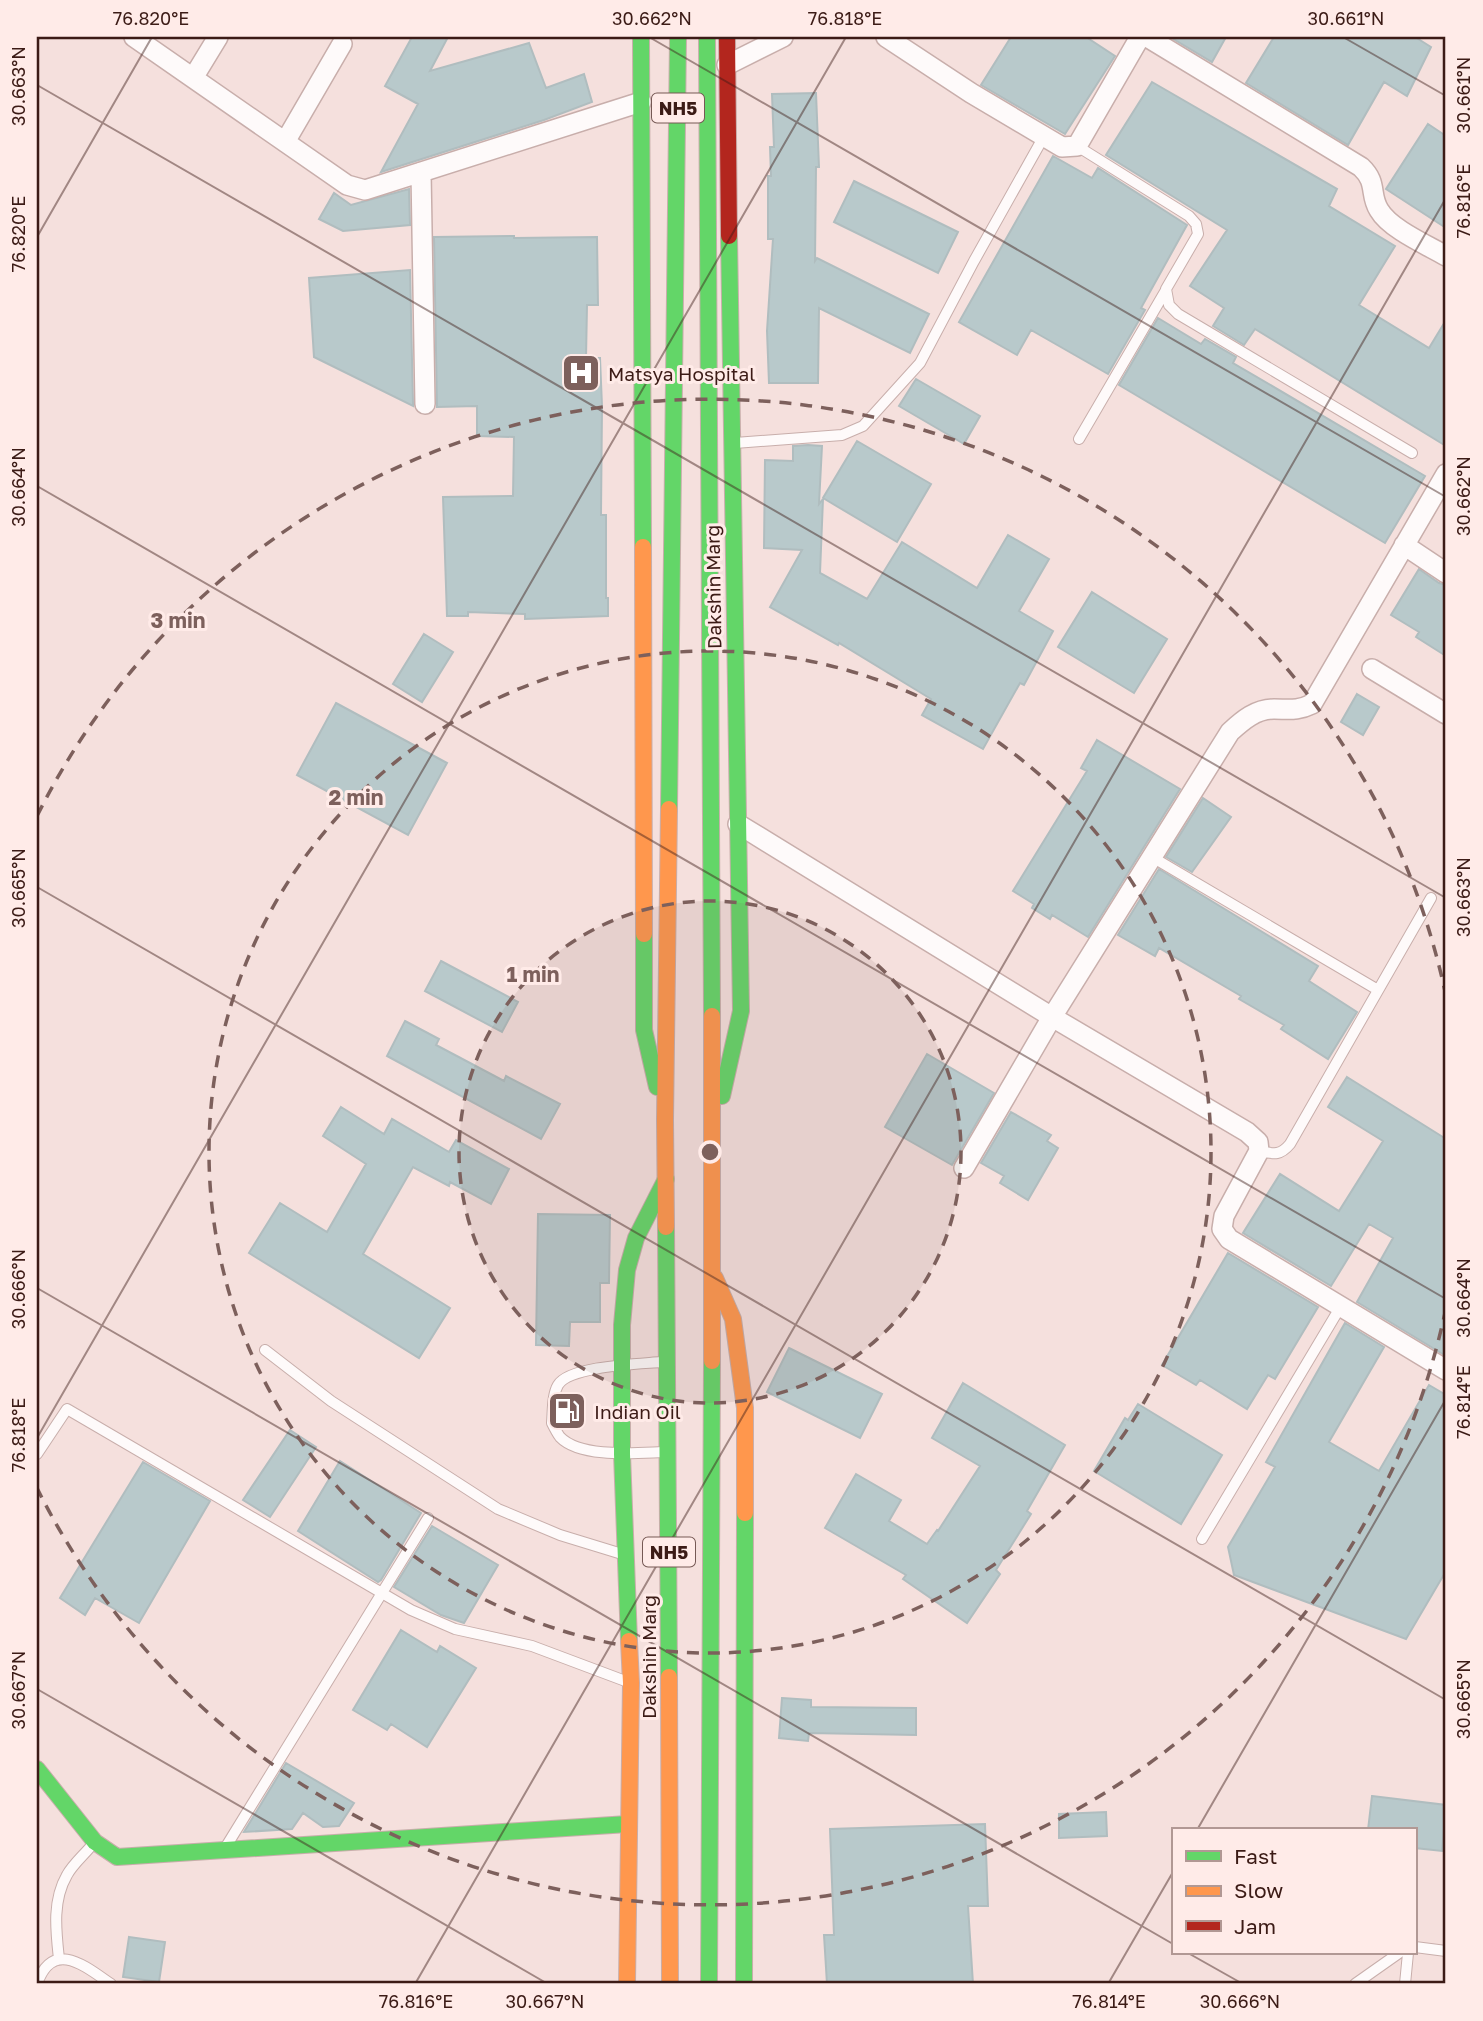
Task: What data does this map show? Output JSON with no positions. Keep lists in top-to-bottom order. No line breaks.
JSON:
{"streets":{"main road":["NH5","Dakshin Marg"]},"places":{"hospital":["Matsya Hospital"],"fuel station":["Indian Oil"]},"legend":["Fast","Slow","Jam"],"coordinates":["76.820°E","30.662°N","76.818°E","30.661°N","30.663°N","76.816°E","30.664°N","30.665°N","30.666°N","76.814°E","30.667°N"],"rings":["3 min","2 min","1 min"]}
